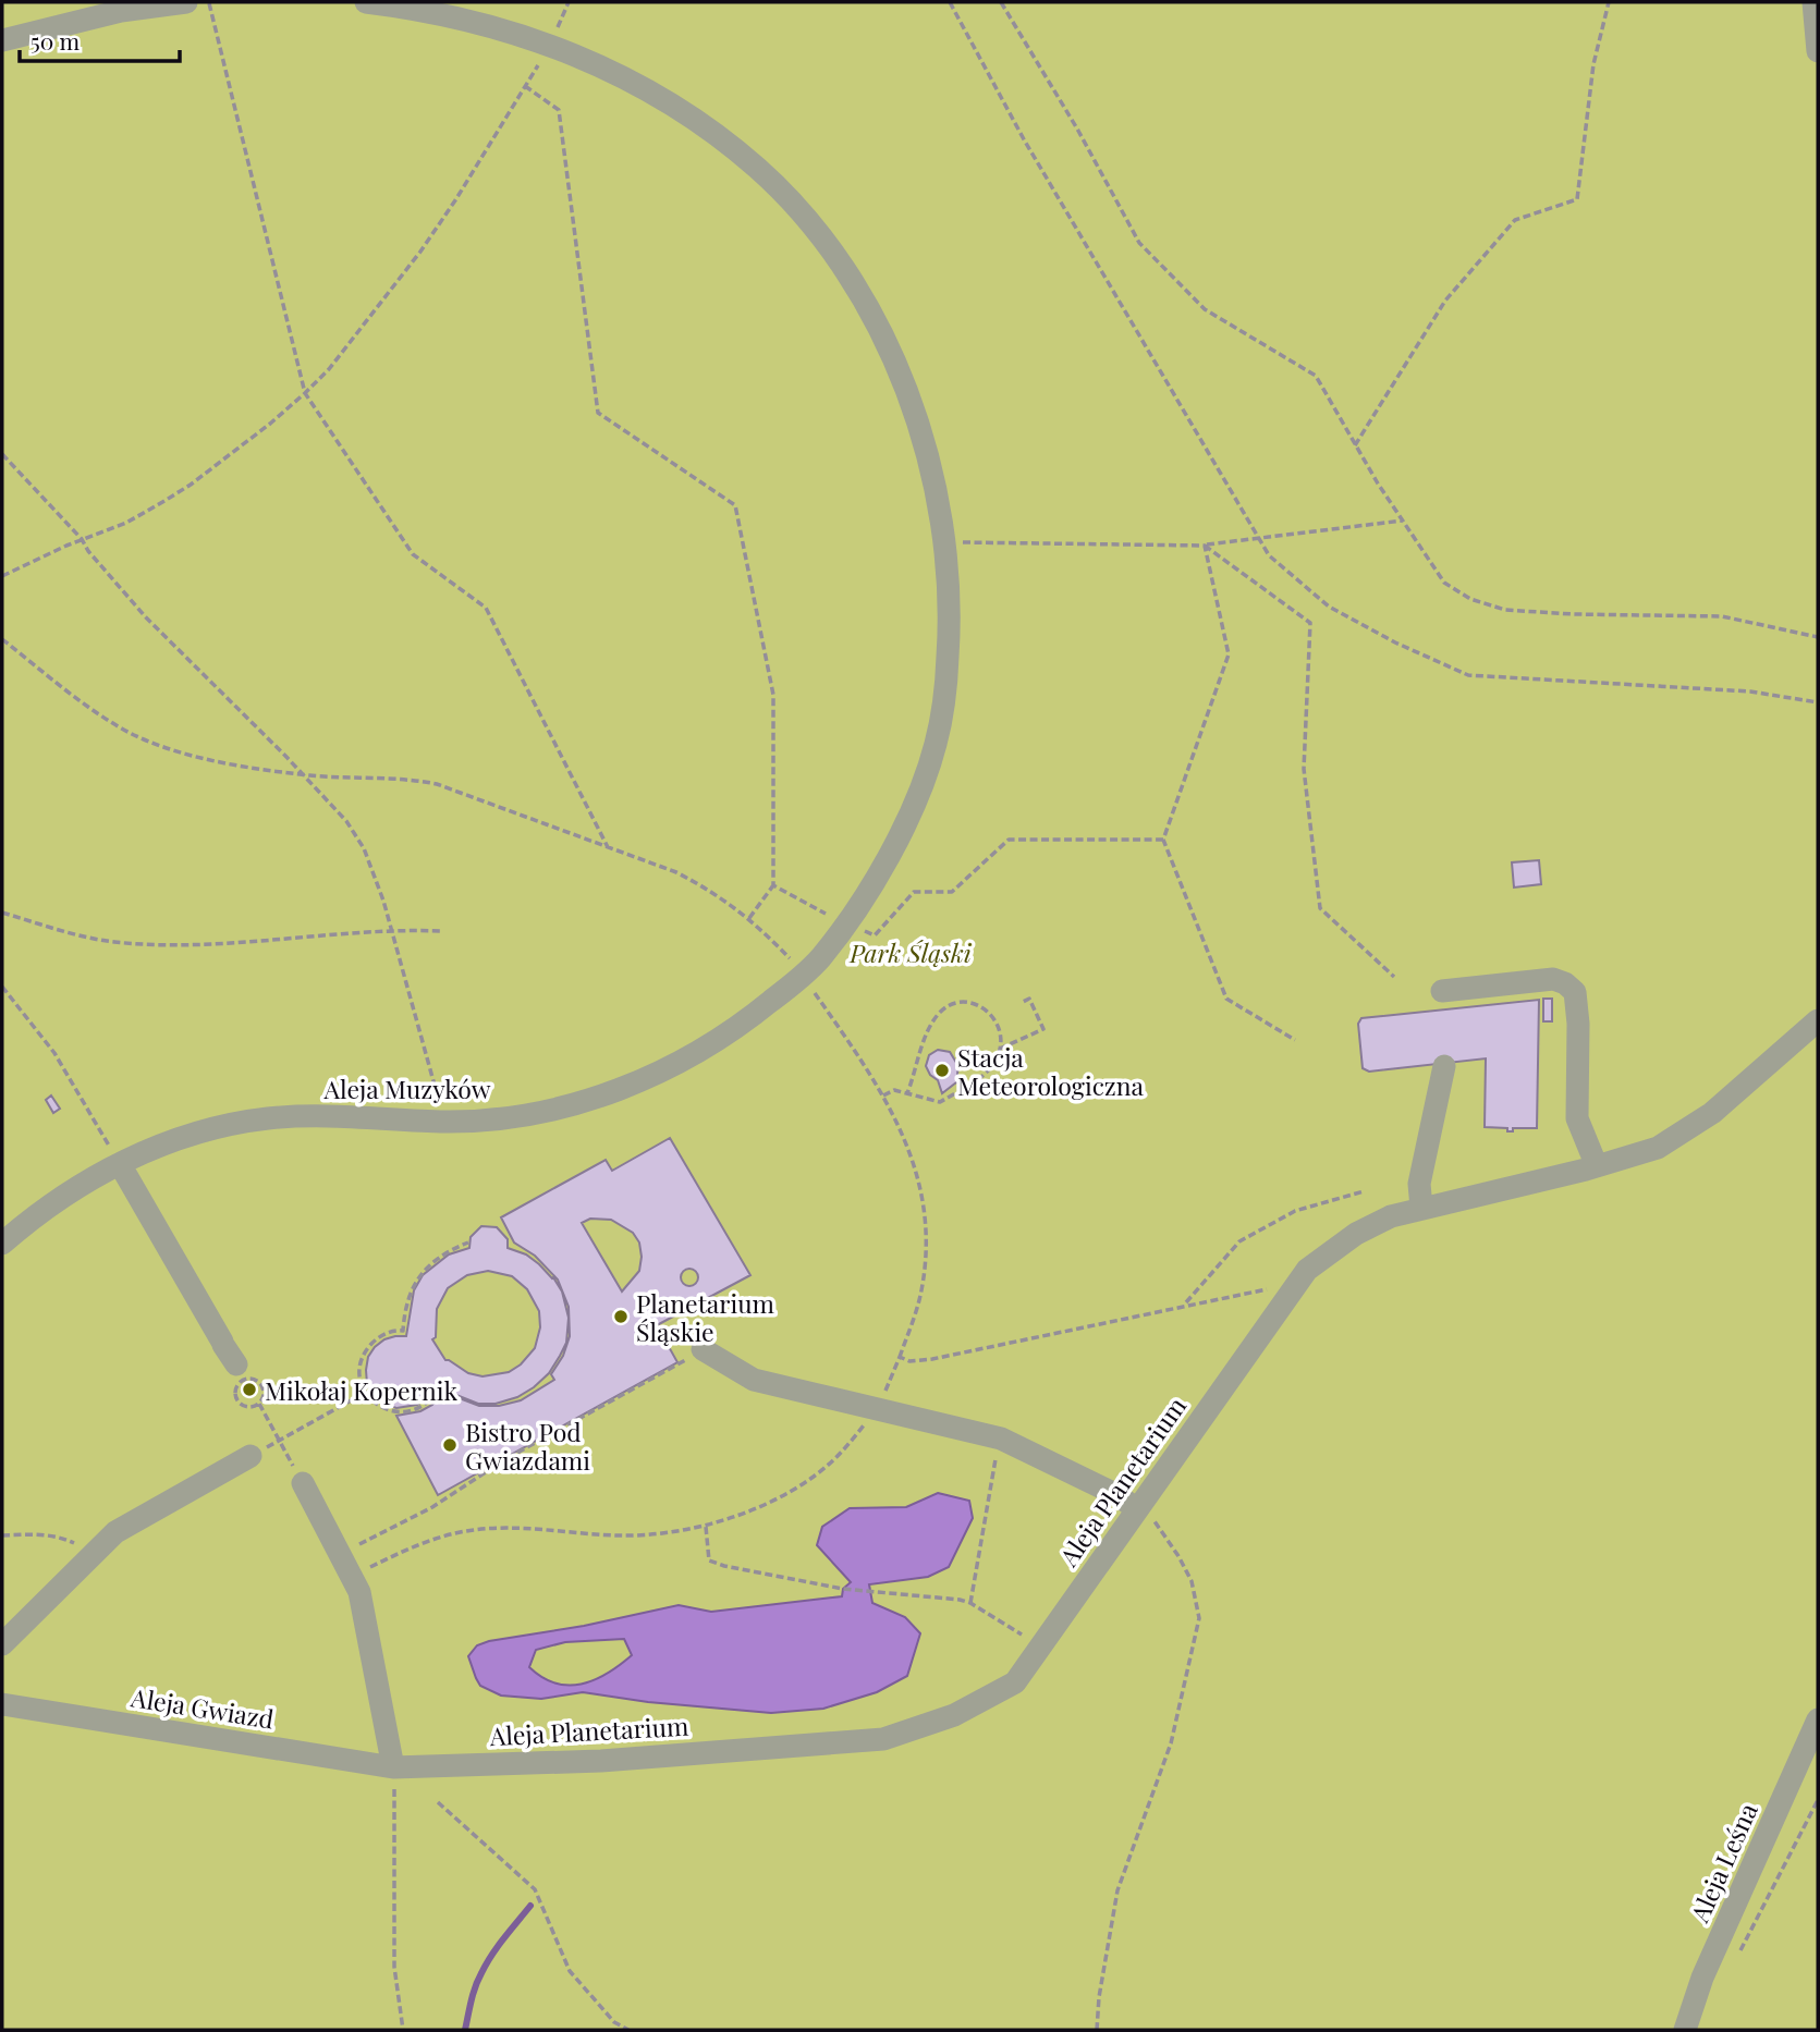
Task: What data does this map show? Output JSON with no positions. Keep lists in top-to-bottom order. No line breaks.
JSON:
{"streets":{"street":["Aleja Muzyków","Aleja Planetarium","Aleja Gwiazd","Aleja Leśna"]},"crossings":[["Aleja Planetarium","Aleja Gwiazd"]],"parks":["Park Śląski"],"places":["Stacja Meteorologiczna","Planetarium Śląskie","Mikołaj Kopernik","Bistro Pod Gwiazdami"],"scale_bar":"50 m"}
